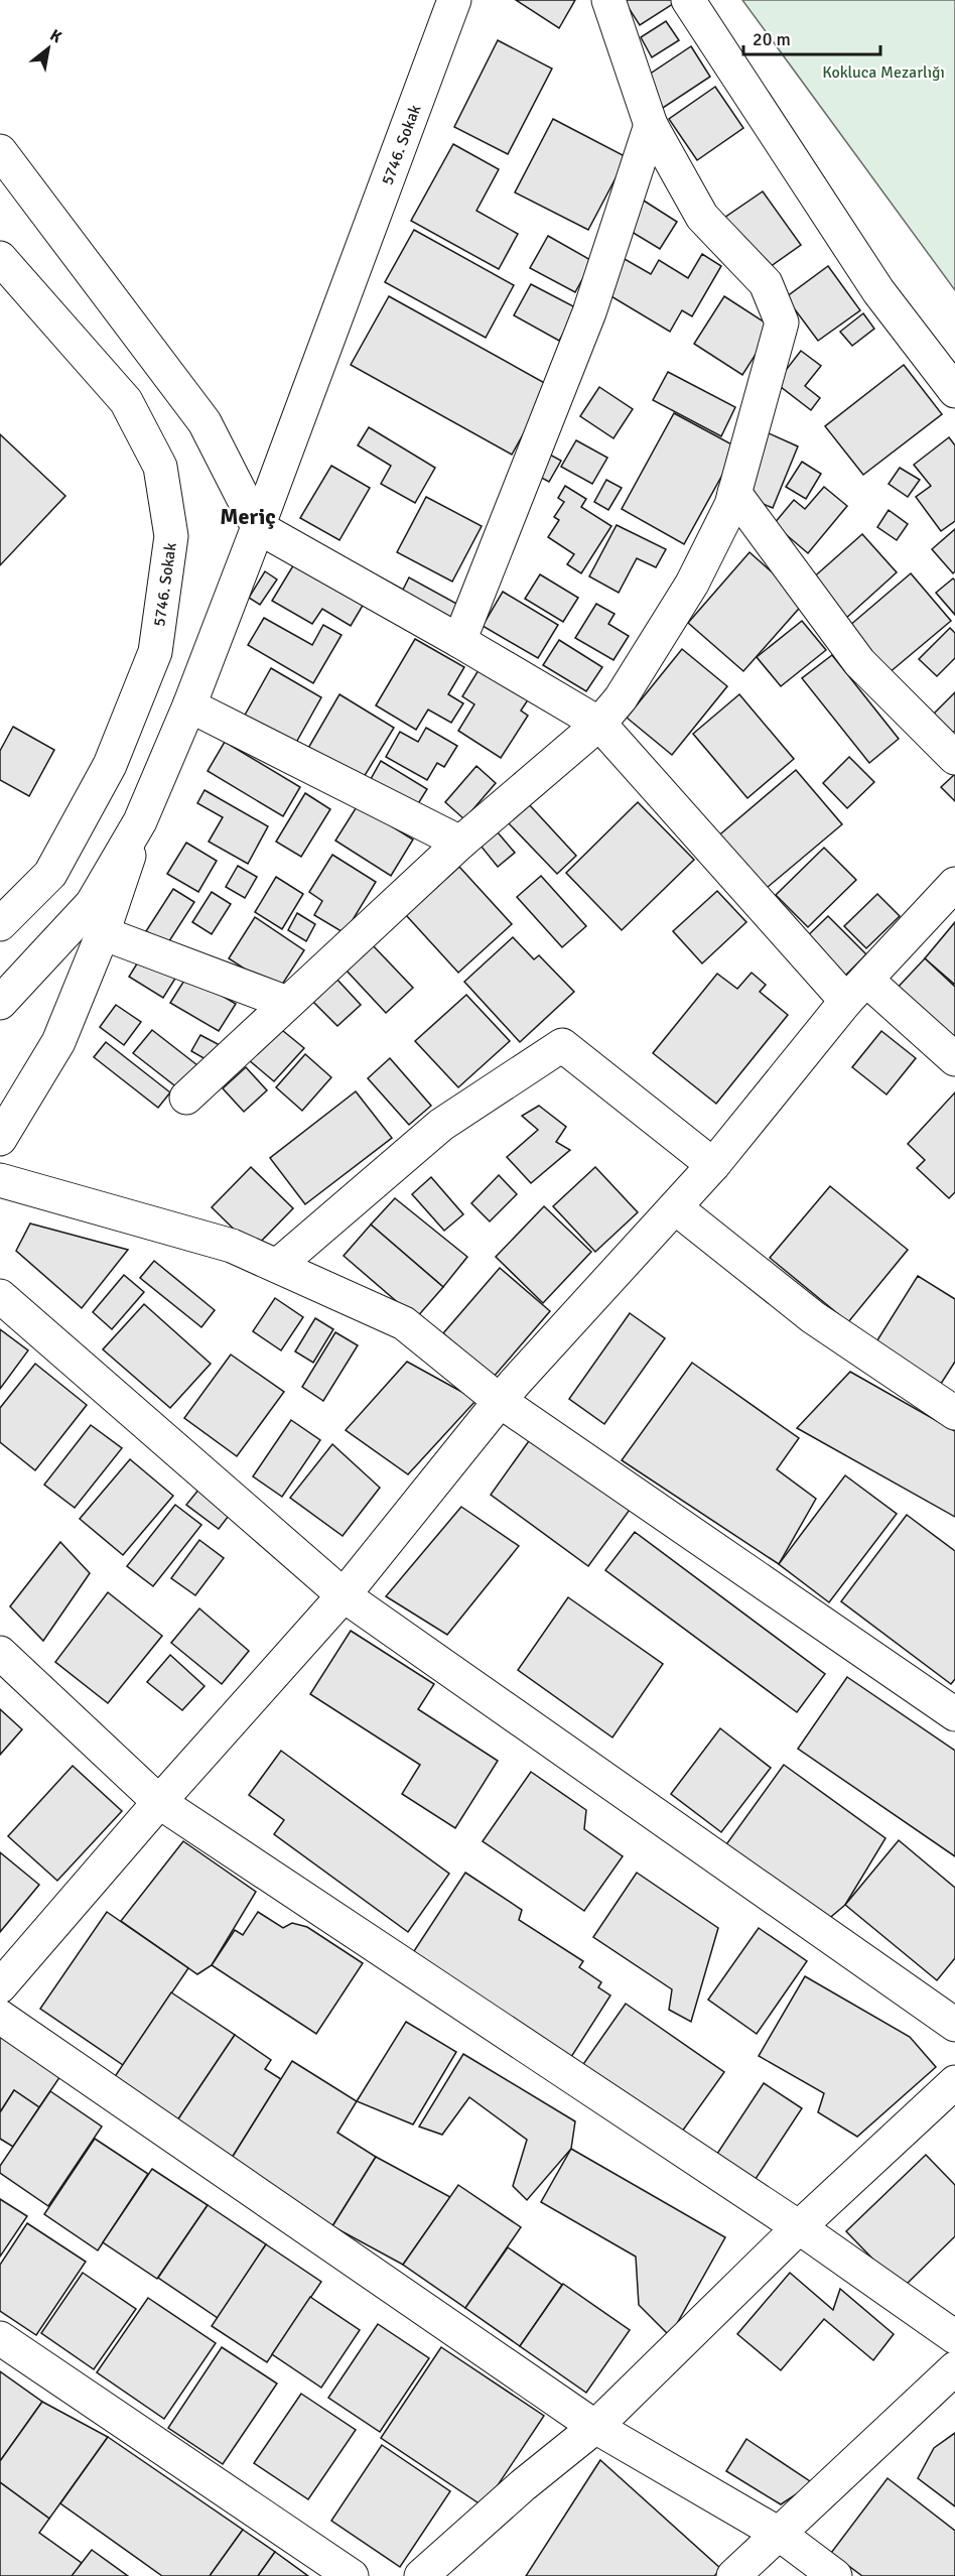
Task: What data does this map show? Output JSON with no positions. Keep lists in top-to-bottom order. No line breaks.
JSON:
{"streets":{"street":["5746. Sokak"]},"districts":["Meriç"],"parks":["Kokluca Mezarlığı"],"scale_bar":"20 m","north":"top right"}
